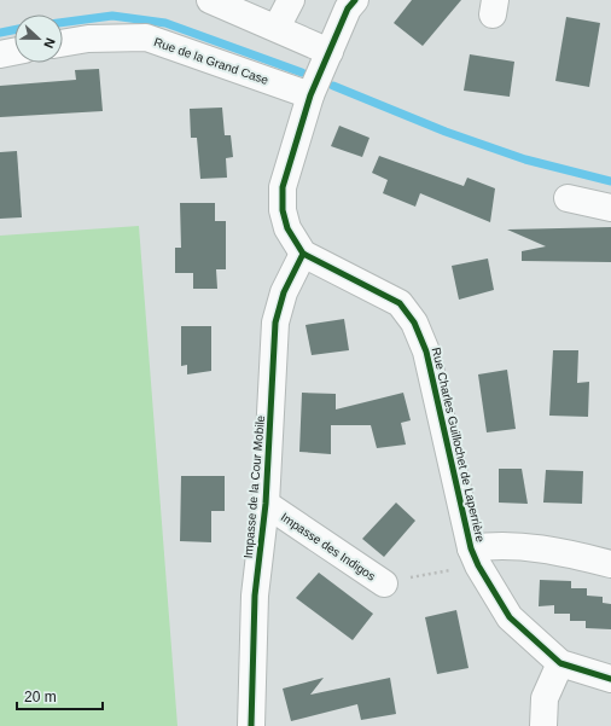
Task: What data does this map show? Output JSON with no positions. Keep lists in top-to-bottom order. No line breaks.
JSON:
{"streets":{"street":["Rue de la Grand Case","Rue Charles Guillochet de Laperrière","Impasse de la Cour Mobile","Impasse des Indigos"]},"crossings":[["Rue de la Grand Case","Rue Charles Guillochet de Laperrière"],["Rue Charles Guillochet de Laperrière","Impasse de la Cour Mobile"],["Rue Charles Guillochet de Laperrière","Impasse des Indigos"],["Impasse de la Cour Mobile","Impasse des Indigos"]],"scale_bar":"20 m","north":"right"}
